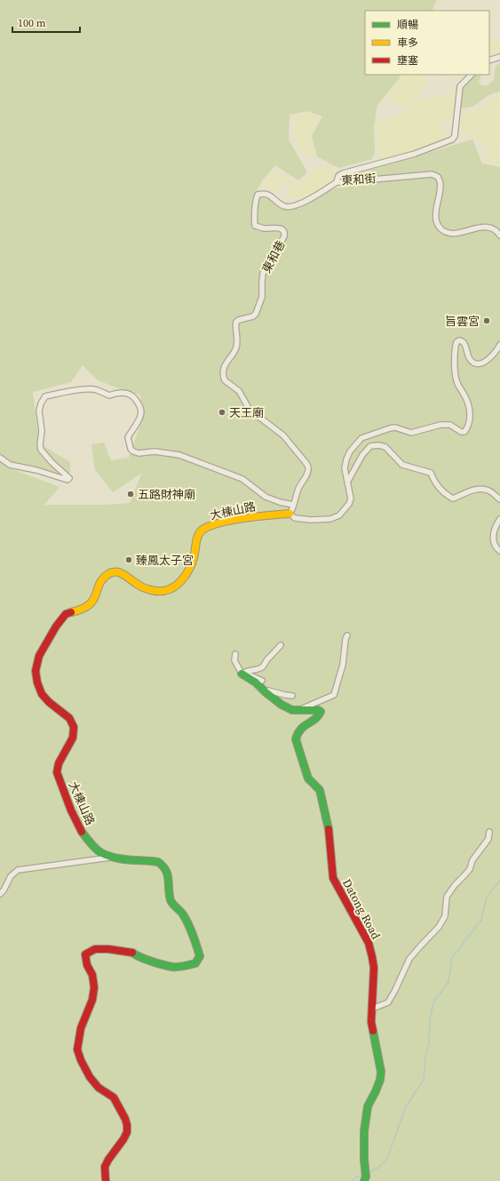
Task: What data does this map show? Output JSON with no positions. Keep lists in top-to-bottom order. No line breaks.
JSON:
{"streets":{"street":["東和街","東和巷","大棟山路","Datong Road"]},"crossings":[["東和街","東和巷"]],"places":["旨雲宮","天王廟","五路財神廟","臻鳳太子宮"],"legend":["順暢","車多","壅塞"],"scale_bar":"100 m"}
